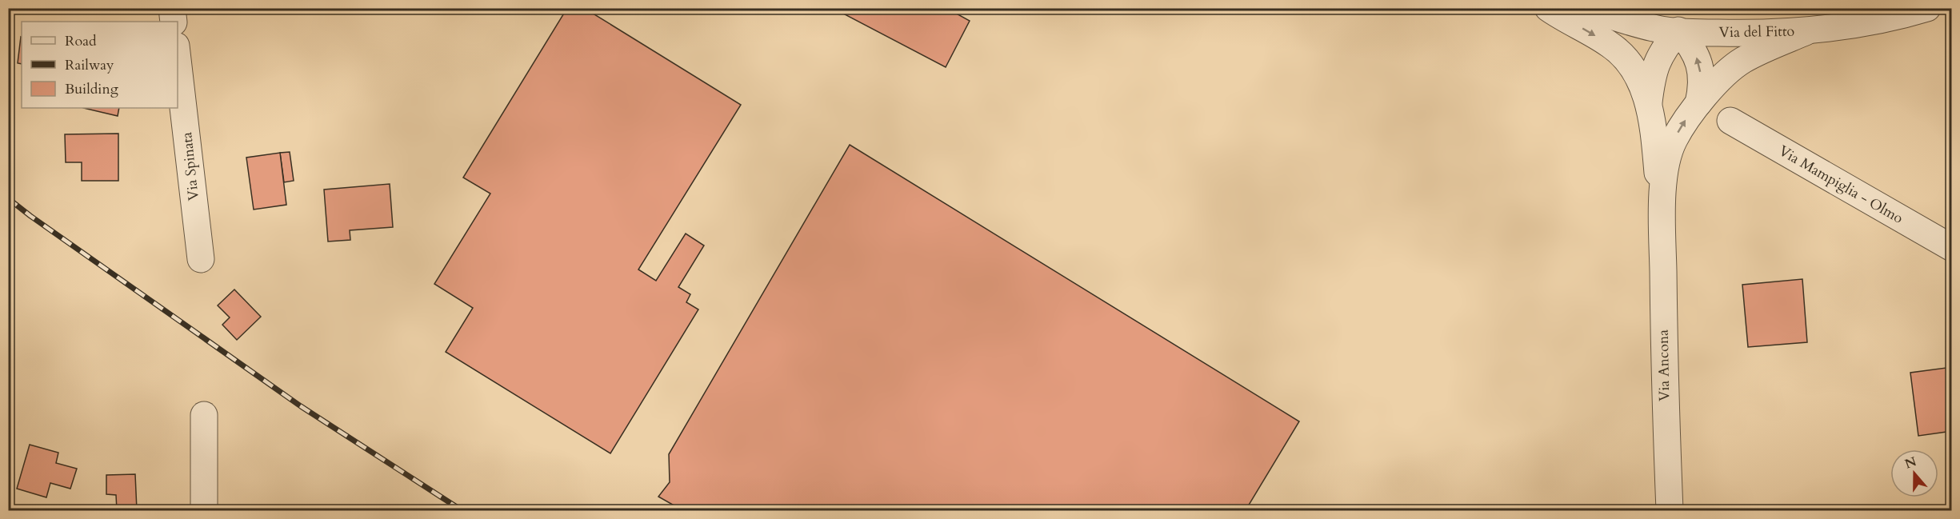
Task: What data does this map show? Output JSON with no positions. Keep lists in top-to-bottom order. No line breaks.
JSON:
{"streets":{"street":["Via del Fitto","Via Spinata","Via Mampiglia - Olmo","Via Ancona"]},"crossings":[["Via del Fitto","Via Ancona"]],"legend":["Road","Railway","Building"],"north":"top"}
